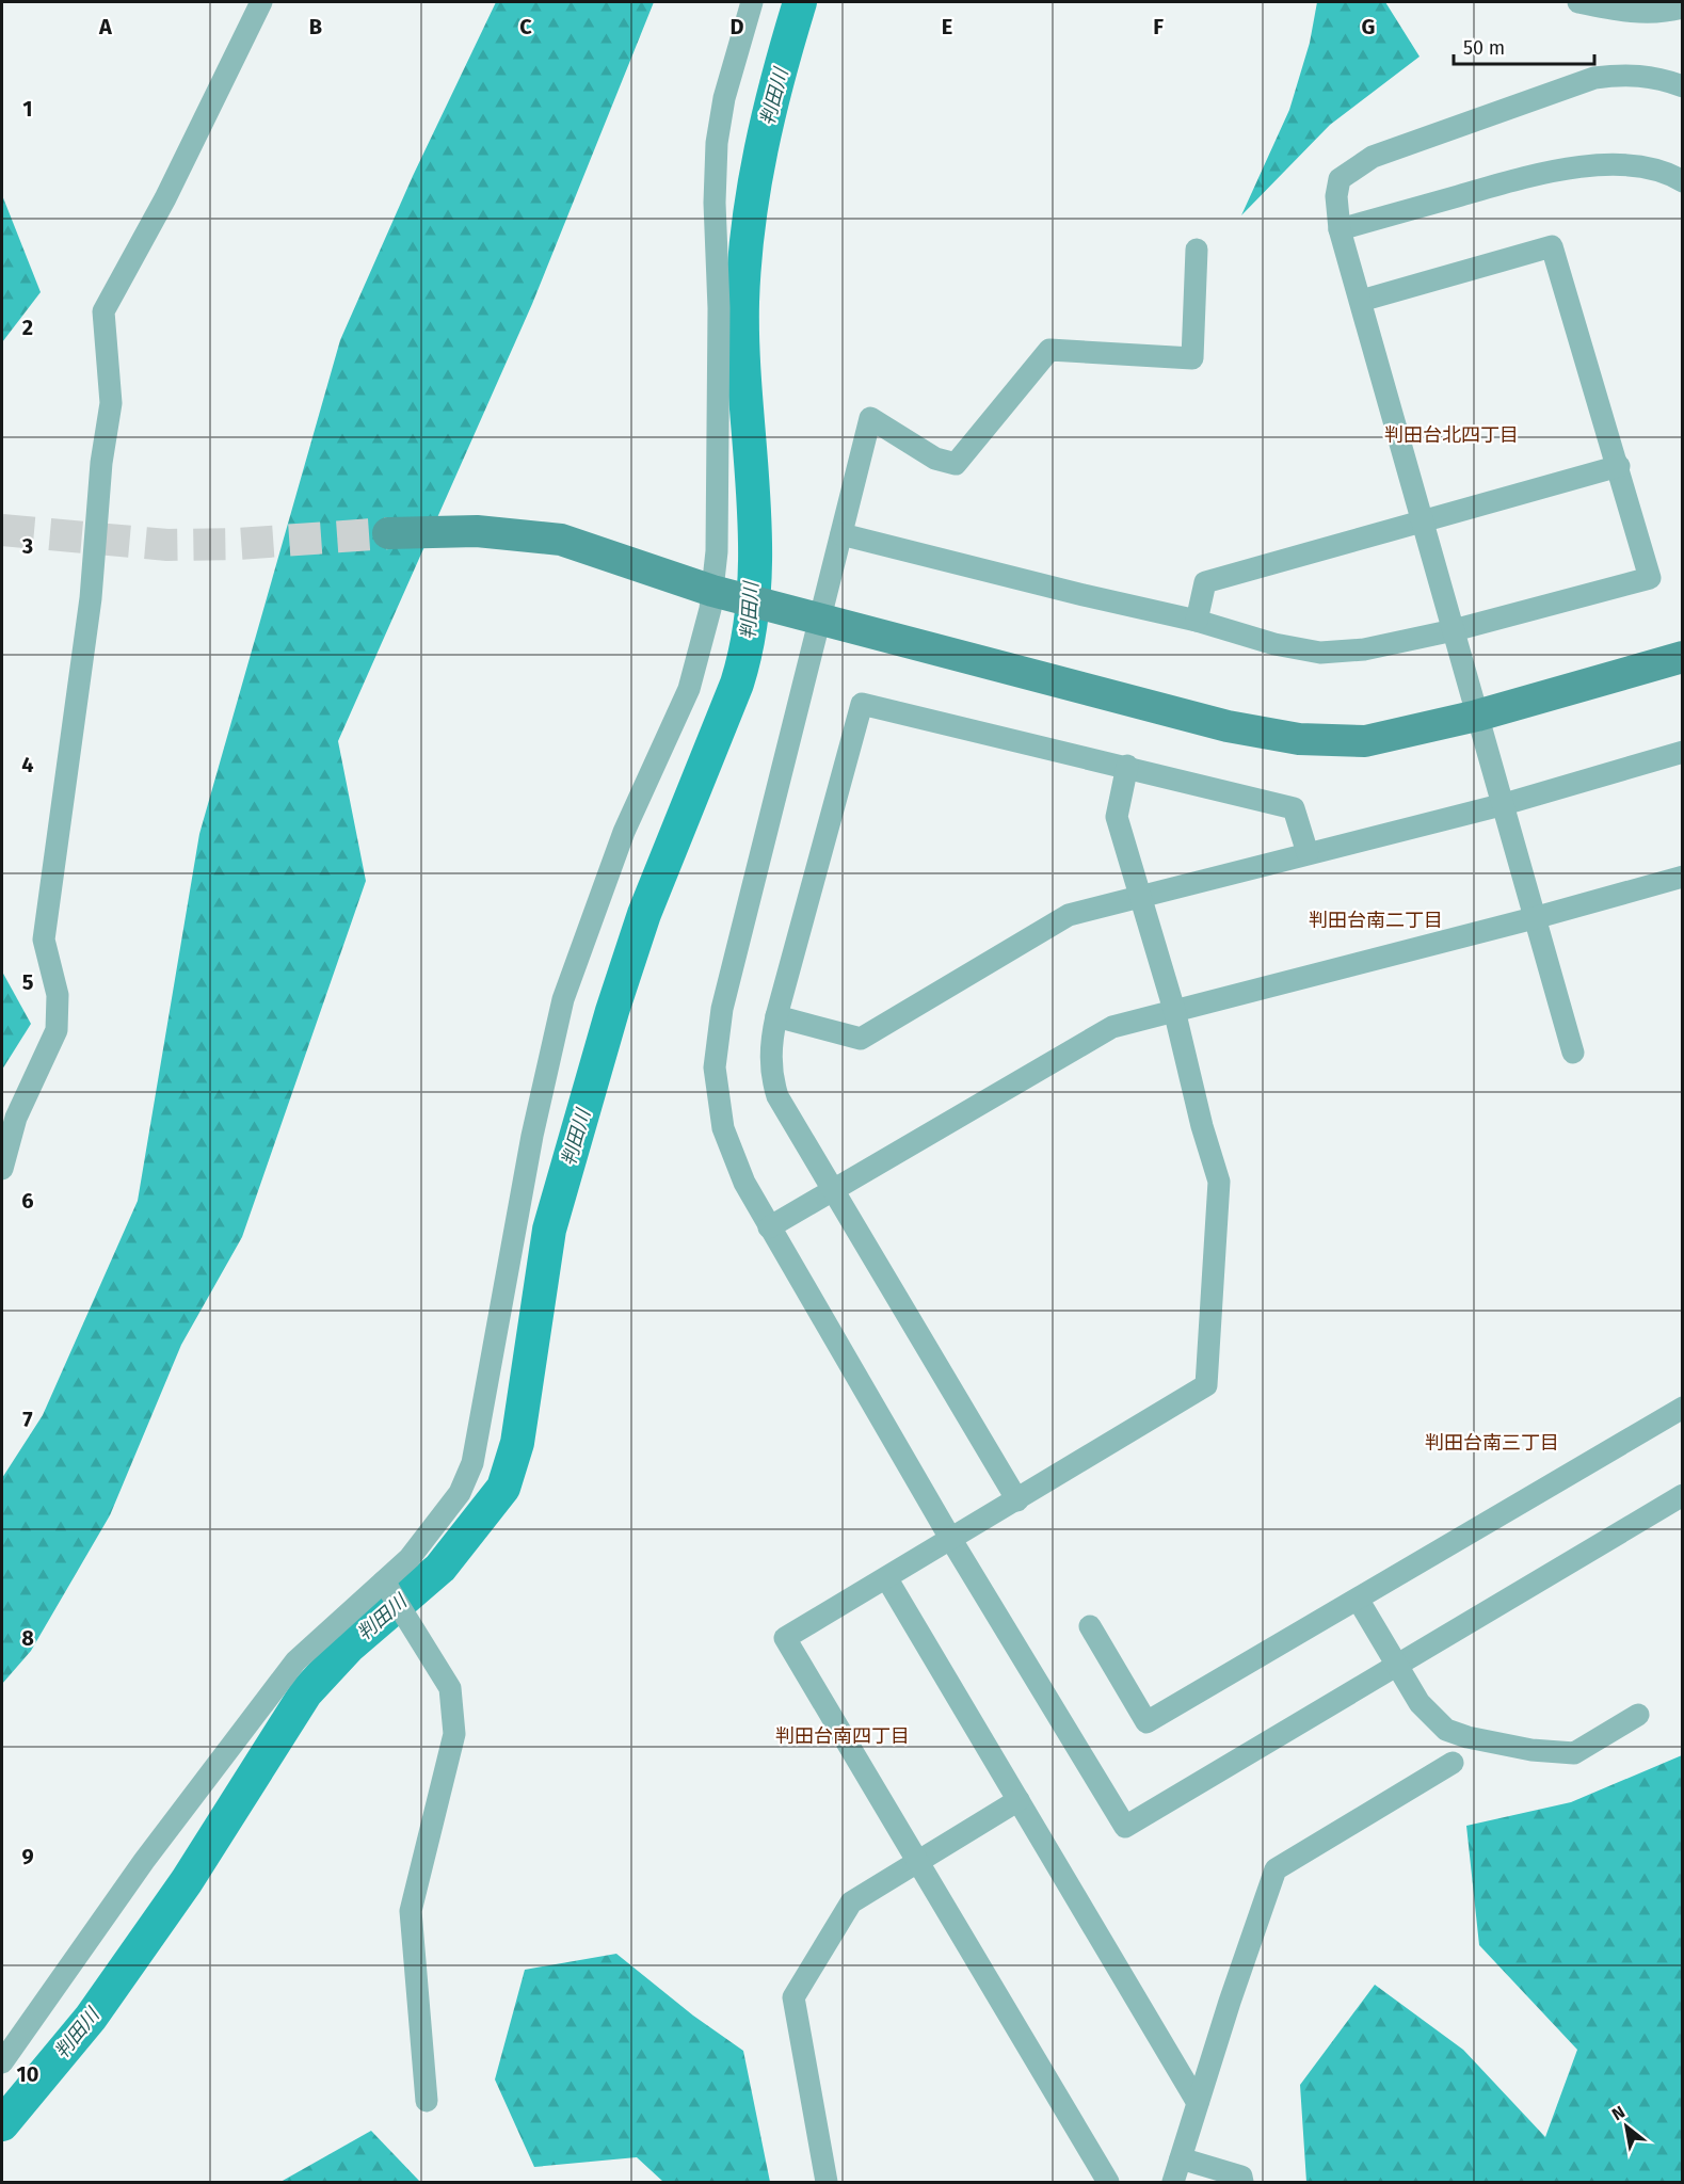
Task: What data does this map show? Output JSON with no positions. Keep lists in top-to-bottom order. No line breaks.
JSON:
{"districts":["判田台北四丁目","判田台南二丁目","判田台南三丁目","判田台南四丁目"],"water":["判田川"],"scale_bar":"50 m","north":"top left","grid":{"columns":["A","B","C","D","E","F","G"],"rows":["1","2","3","4","5","6","7","8","9","10"]}}
